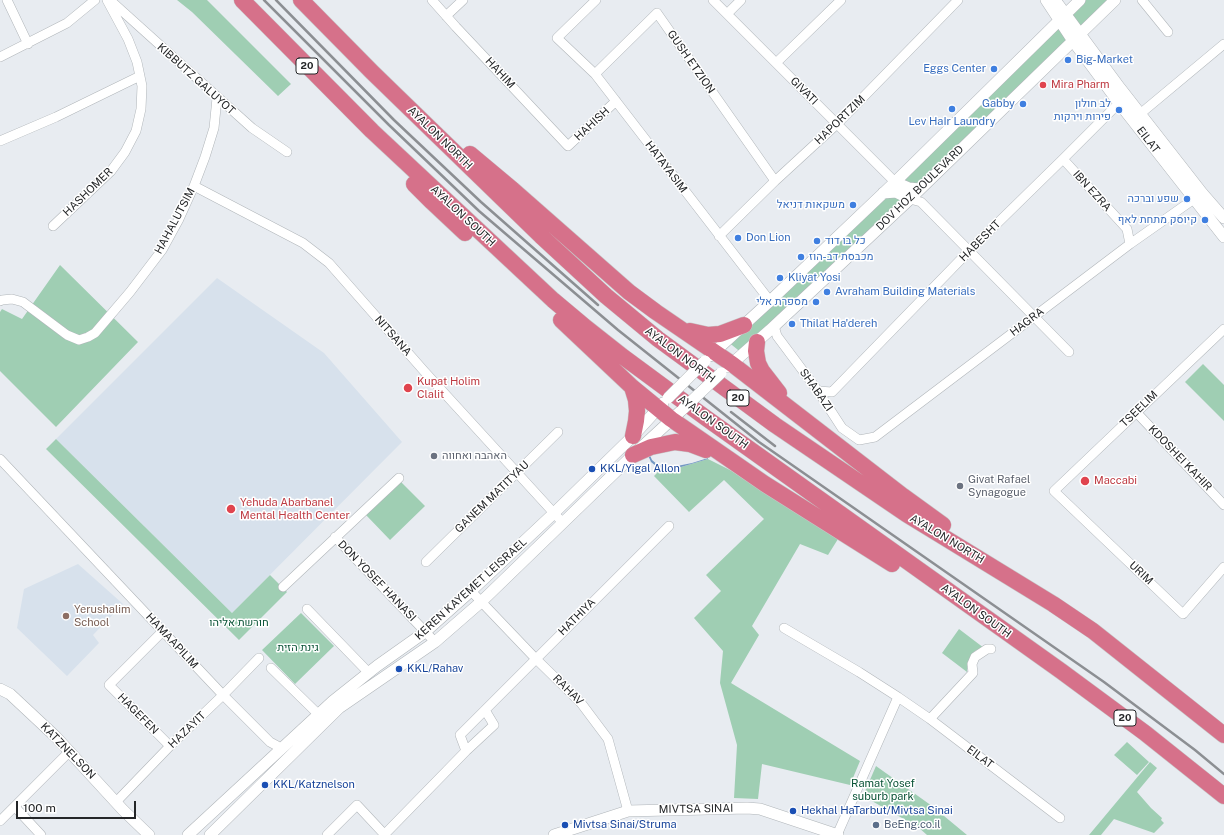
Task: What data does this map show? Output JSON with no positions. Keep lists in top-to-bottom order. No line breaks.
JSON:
{"streets":{"highway":["20","AYALON NORTH","AYALON SOUTH"],"street":["GUSH ETZION","HAHIM","KIBBUTZ GALUYOT","GIVATI","HAPORTZIM","HAHISH","EILAT","HATAYASIM","DOV HOZ BOULEVARD","IBN EZRA","HASHOMER","HAHALUTSIM","HABESHT","HAGRA","NITSANA","SHABAZI","TSEELIM","KDOSHEI KAHIR","GANEM MATITYAU","URIM","DON YOSEF HANASI","KEREN KAYEMET LEISRAEL","HATHIYA","HAMAAPILIM","RAHAV","HAGEFEN","HAZAYIT","KATZNELSON","MIVTSA SINAI"]},"crossings":[["GUSH ETZION","HAPORTZIM"],["GUSH ETZION","HATAYASIM"],["HAHIM","HAHISH"],["KIBBUTZ GALUYOT","HAHALUTSIM"],["GIVATI","HAPORTZIM"],["GIVATI","DOV HOZ BOULEVARD"],["HAPORTZIM","HATAYASIM"],["HAHISH","HATAYASIM"],["EILAT","DOV HOZ BOULEVARD"],["EILAT","HABESHT"],["EILAT","HAGRA"],["HATAYASIM","DOV HOZ BOULEVARD"],["DOV HOZ BOULEVARD","SHABAZI"],["DOV HOZ BOULEVARD","KEREN KAYEMET LEISRAEL"],["IBN EZRA","HABESHT"],["IBN EZRA","HAGRA"],["HAHALUTSIM","NITSANA"],["HABESHT","SHABAZI"],["HAGRA","SHABAZI"],["NITSANA","GANEM MATITYAU"],["NITSANA","KEREN KAYEMET LEISRAEL"],["TSEELIM","KDOSHEI KAHIR"],["TSEELIM","URIM"],["DON YOSEF HANASI","KEREN KAYEMET LEISRAEL"],["KEREN KAYEMET LEISRAEL","HAMAAPILIM"],["KEREN KAYEMET LEISRAEL","RAHAV"],["HATHIYA","RAHAV"],["HAMAAPILIM","HAGEFEN"],["HAMAAPILIM","HAZAYIT"],["RAHAV","MIVTSA SINAI"],["HAGEFEN","HAZAYIT"],["HAZAYIT","KATZNELSON"]],"parks":["חורשת אליהו","גינת הזית","Ramat Yosef suburb park"],"places":["Big-Market","Eggs Center","Mira Pharm","Gabby","Lev HaIr Laundry","לב חולון פירות וירקות","שפע וברכה","משקאות דניאל","קיוסק מתחת לאף","Don Lion","כל בו דוד","מכבסת דב-הוז","Kliyat Yosi","Avraham Building Materials","מספרת אלי","Thilat Ha'dereh","Kupat Holim Clalit","האהבה ואחווה","KKL/Yigal Allon","Maccabi","Givat Rafael Synagogue","Yehuda Abarbanel Mental Health Center","Yerushalim School","KKL/Rahav","KKL/Katznelson","Hekhal HaTarbut/Mivtsa Sinai","Mivtsa Sinai/Struma","BeEng.co.il"],"scale_bar":"100 m"}
